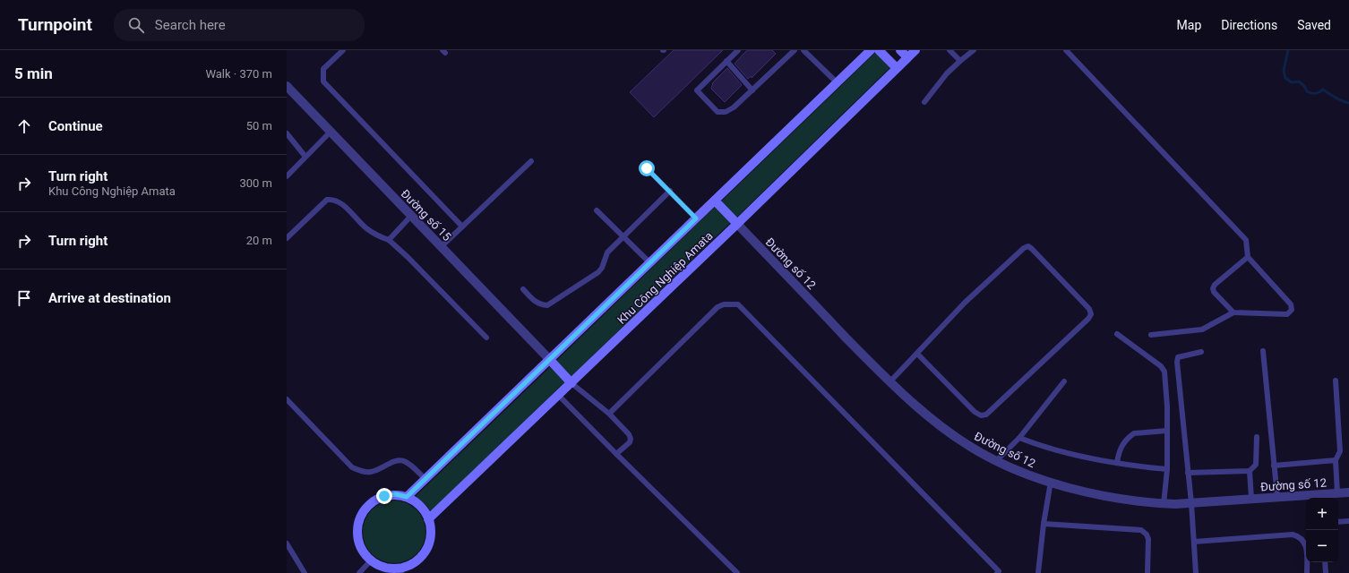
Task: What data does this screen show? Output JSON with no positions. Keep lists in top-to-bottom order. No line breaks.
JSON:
{"streets":{"street":["Đường số 15","Đường số 12","Khu Công Nghiệp Amata"]},"crossings":[["Đường số 15","Khu Công Nghiệp Amata"],["Đường số 12","Khu Công Nghiệp Amata"]],"page":{"header":"Turnpoint","search":"Search here","nav":["Map","Directions","Saved"],"heading":["5 min","Walk · 370 m"],"list":[["Continue","50 m"],["Turn right","Khu Công Nghiệp Amata","300 m"],["Turn right","20 m"],"Arrive at destination"],"map_buttons":["+","−"]}}
